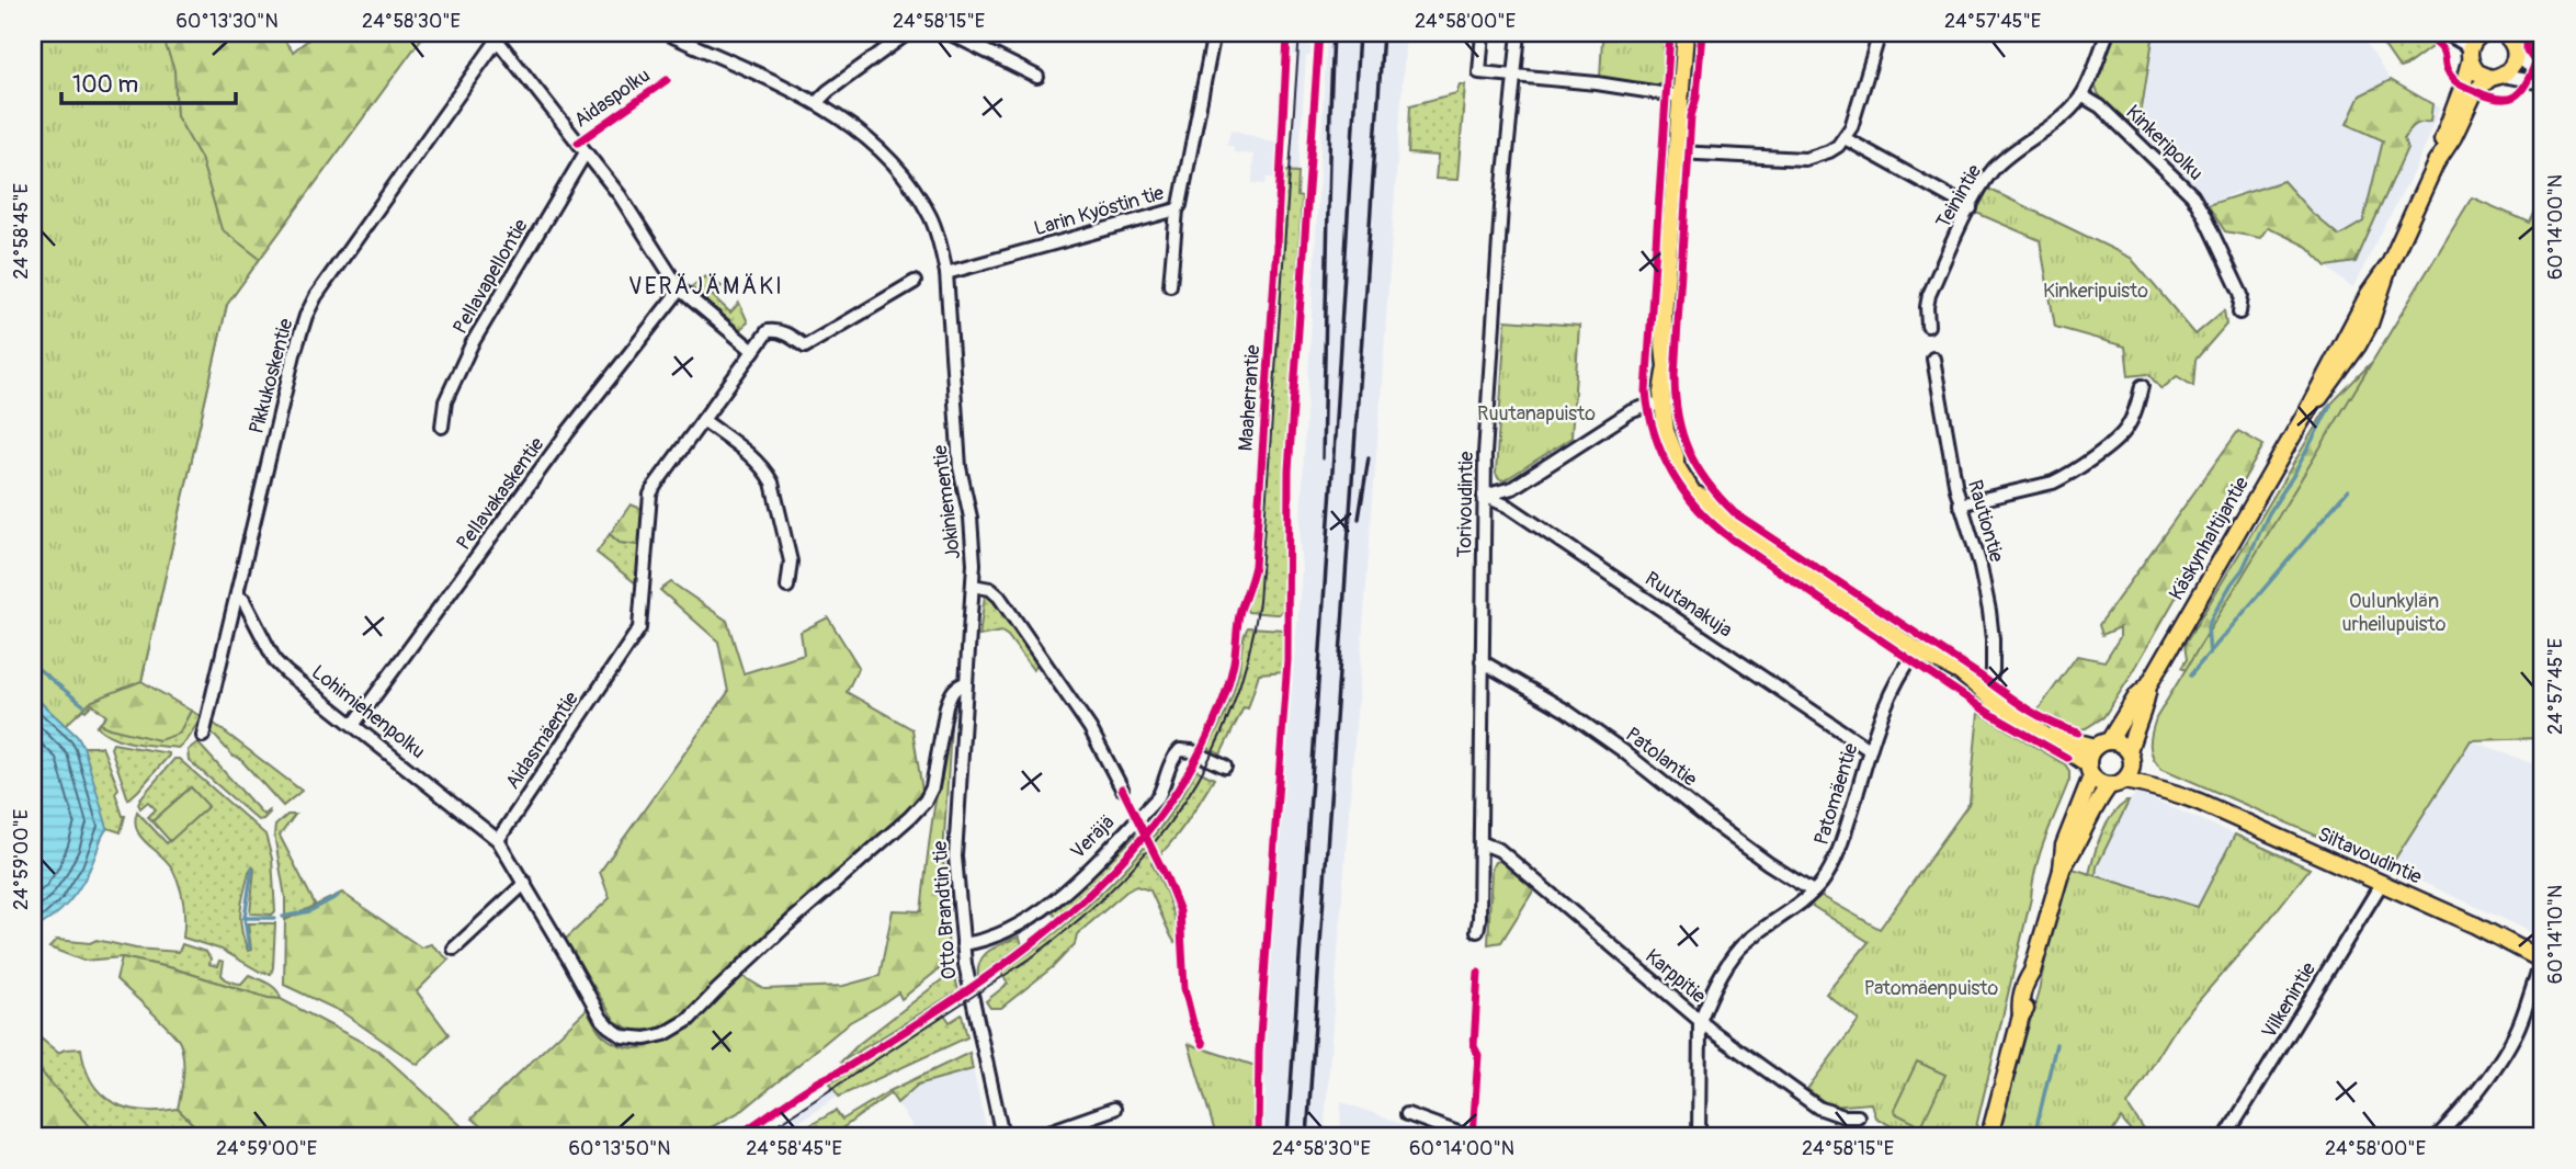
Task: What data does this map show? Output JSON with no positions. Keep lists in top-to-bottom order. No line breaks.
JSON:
{"streets":{"main road":["Käskynhaltijantie","Siltavoudintie"],"street":["Kinkeripolku","Teinintie","Larin Kyöstin tie","Pellavapellontie","Pikkukoskentie","Pellavakaskentie","Jokiniementie","Torivoudintie","Rautiontie","Ruutanakuja","Lohimiehenpolku","Aidasmäentie","Patolantie","Patomäentie","Veräjä","Otto Brandtin tie","Karppitie","Vilkenintie"],"cycle path":["Aidaspolku","Maaherrantie"]},"crossings":[["Kinkeripolku","Teinintie"],["Larin Kyöstin tie","Jokiniementie"],["Pikkukoskentie","Lohimiehenpolku"],["Pellavakaskentie","Lohimiehenpolku"],["Jokiniementie","Otto Brandtin tie"],["Torivoudintie","Ruutanakuja"],["Torivoudintie","Patolantie"],["Torivoudintie","Karppitie"],["Käskynhaltijantie","Siltavoudintie"],["Ruutanakuja","Patomäentie"],["Lohimiehenpolku","Aidasmäentie"],["Patolantie","Patomäentie"],["Patomäentie","Karppitie"],["Veräjä","Otto Brandtin tie"],["Siltavoudintie","Vilkenintie"]],"districts":["VERÄJÄMÄKI"],"parks":["Kinkeripuisto","Ruutanapuisto","Oulunkylän urheilupuisto","Patomäenpuisto"],"scale_bar":"100 m","coordinates":["60°13'30\"N","24°58'30\"E","24°58'15\"E","24°58'00\"E","24°57'45\"E","60°14'00\"N","24°58'45\"E","24°59'00\"E","60°14'10\"N","60°13'50\"N"]}
